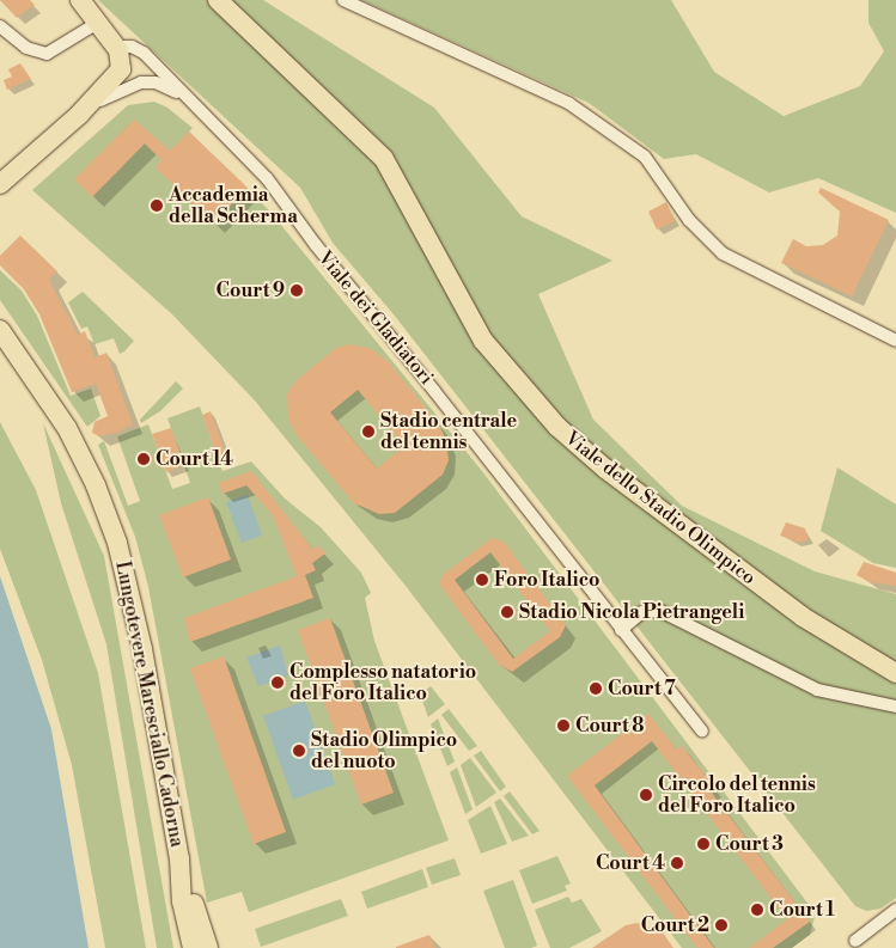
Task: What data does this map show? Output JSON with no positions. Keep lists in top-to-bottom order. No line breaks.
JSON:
{"streets":{"main road":["Viale dello Stadio Olimpico","Lungotevere Maresciallo Cadorna"],"street":["Viale dei Gladiatori"]},"places":["Accademia della Scherma","Court 9","Stadio centrale del tennis","Court 14","Foro Italico","Stadio Nicola Pietrangeli","Complesso natatorio del Foro Italico","Court 7","Court 8","Stadio Olimpico del nuoto","Circolo del tennis del Foro Italico","Court 3","Court 4","Court 1","Court 2"]}
